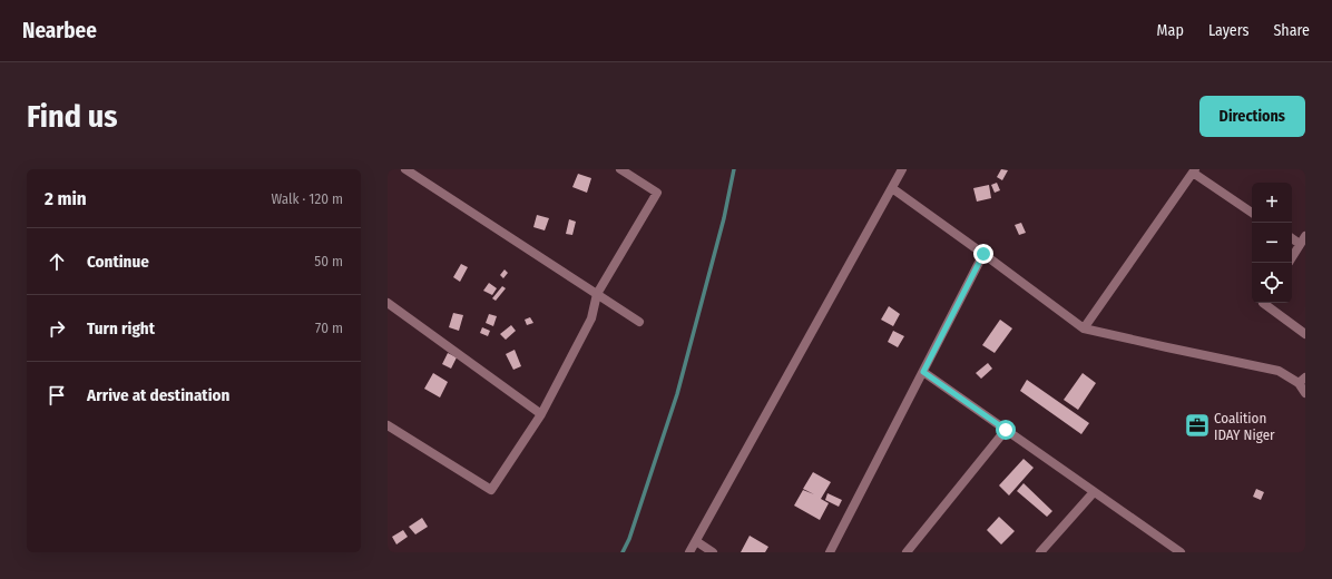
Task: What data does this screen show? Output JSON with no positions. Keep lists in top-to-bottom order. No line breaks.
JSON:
{"places":{"office":["Coalition IDAY Niger"]},"page":{"header":"Nearbee","nav":["Map","Layers","Share"],"buttons":"Directions","title":"Find us","heading":["2 min","Walk · 120 m"],"map_buttons":["+","−"],"list":[["Continue","50 m"],["Turn right","70 m"],"Arrive at destination"]}}
